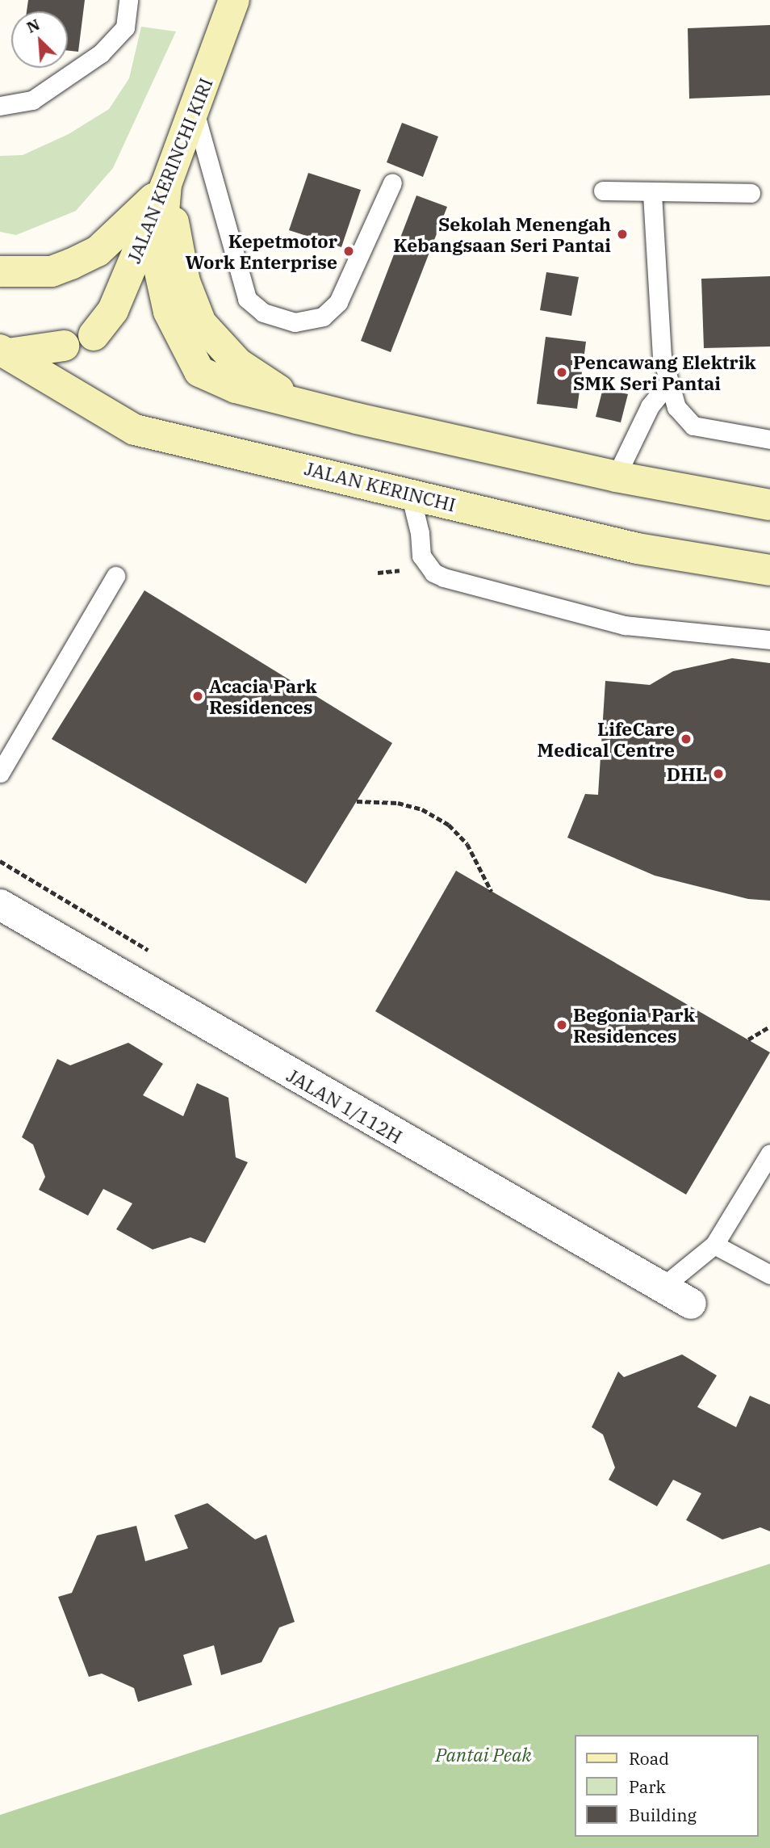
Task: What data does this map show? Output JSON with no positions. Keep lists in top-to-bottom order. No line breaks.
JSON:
{"streets":{"main road":["JALAN KERINCHI KIRI","JALAN KERINCHI"],"street":["JALAN 1/112H"]},"parks":["Pantai Peak"],"places":["Sekolah Menengah Kebangsaan Seri Pantai","Kepetmotor Work Enterprise","Pencawang Elektrik SMK Seri Pantai","Acacia Park Residences","LifeCare Medical Centre","DHL","Begonia Park Residences"],"legend":["Road","Park","Building"],"north":"top left"}
